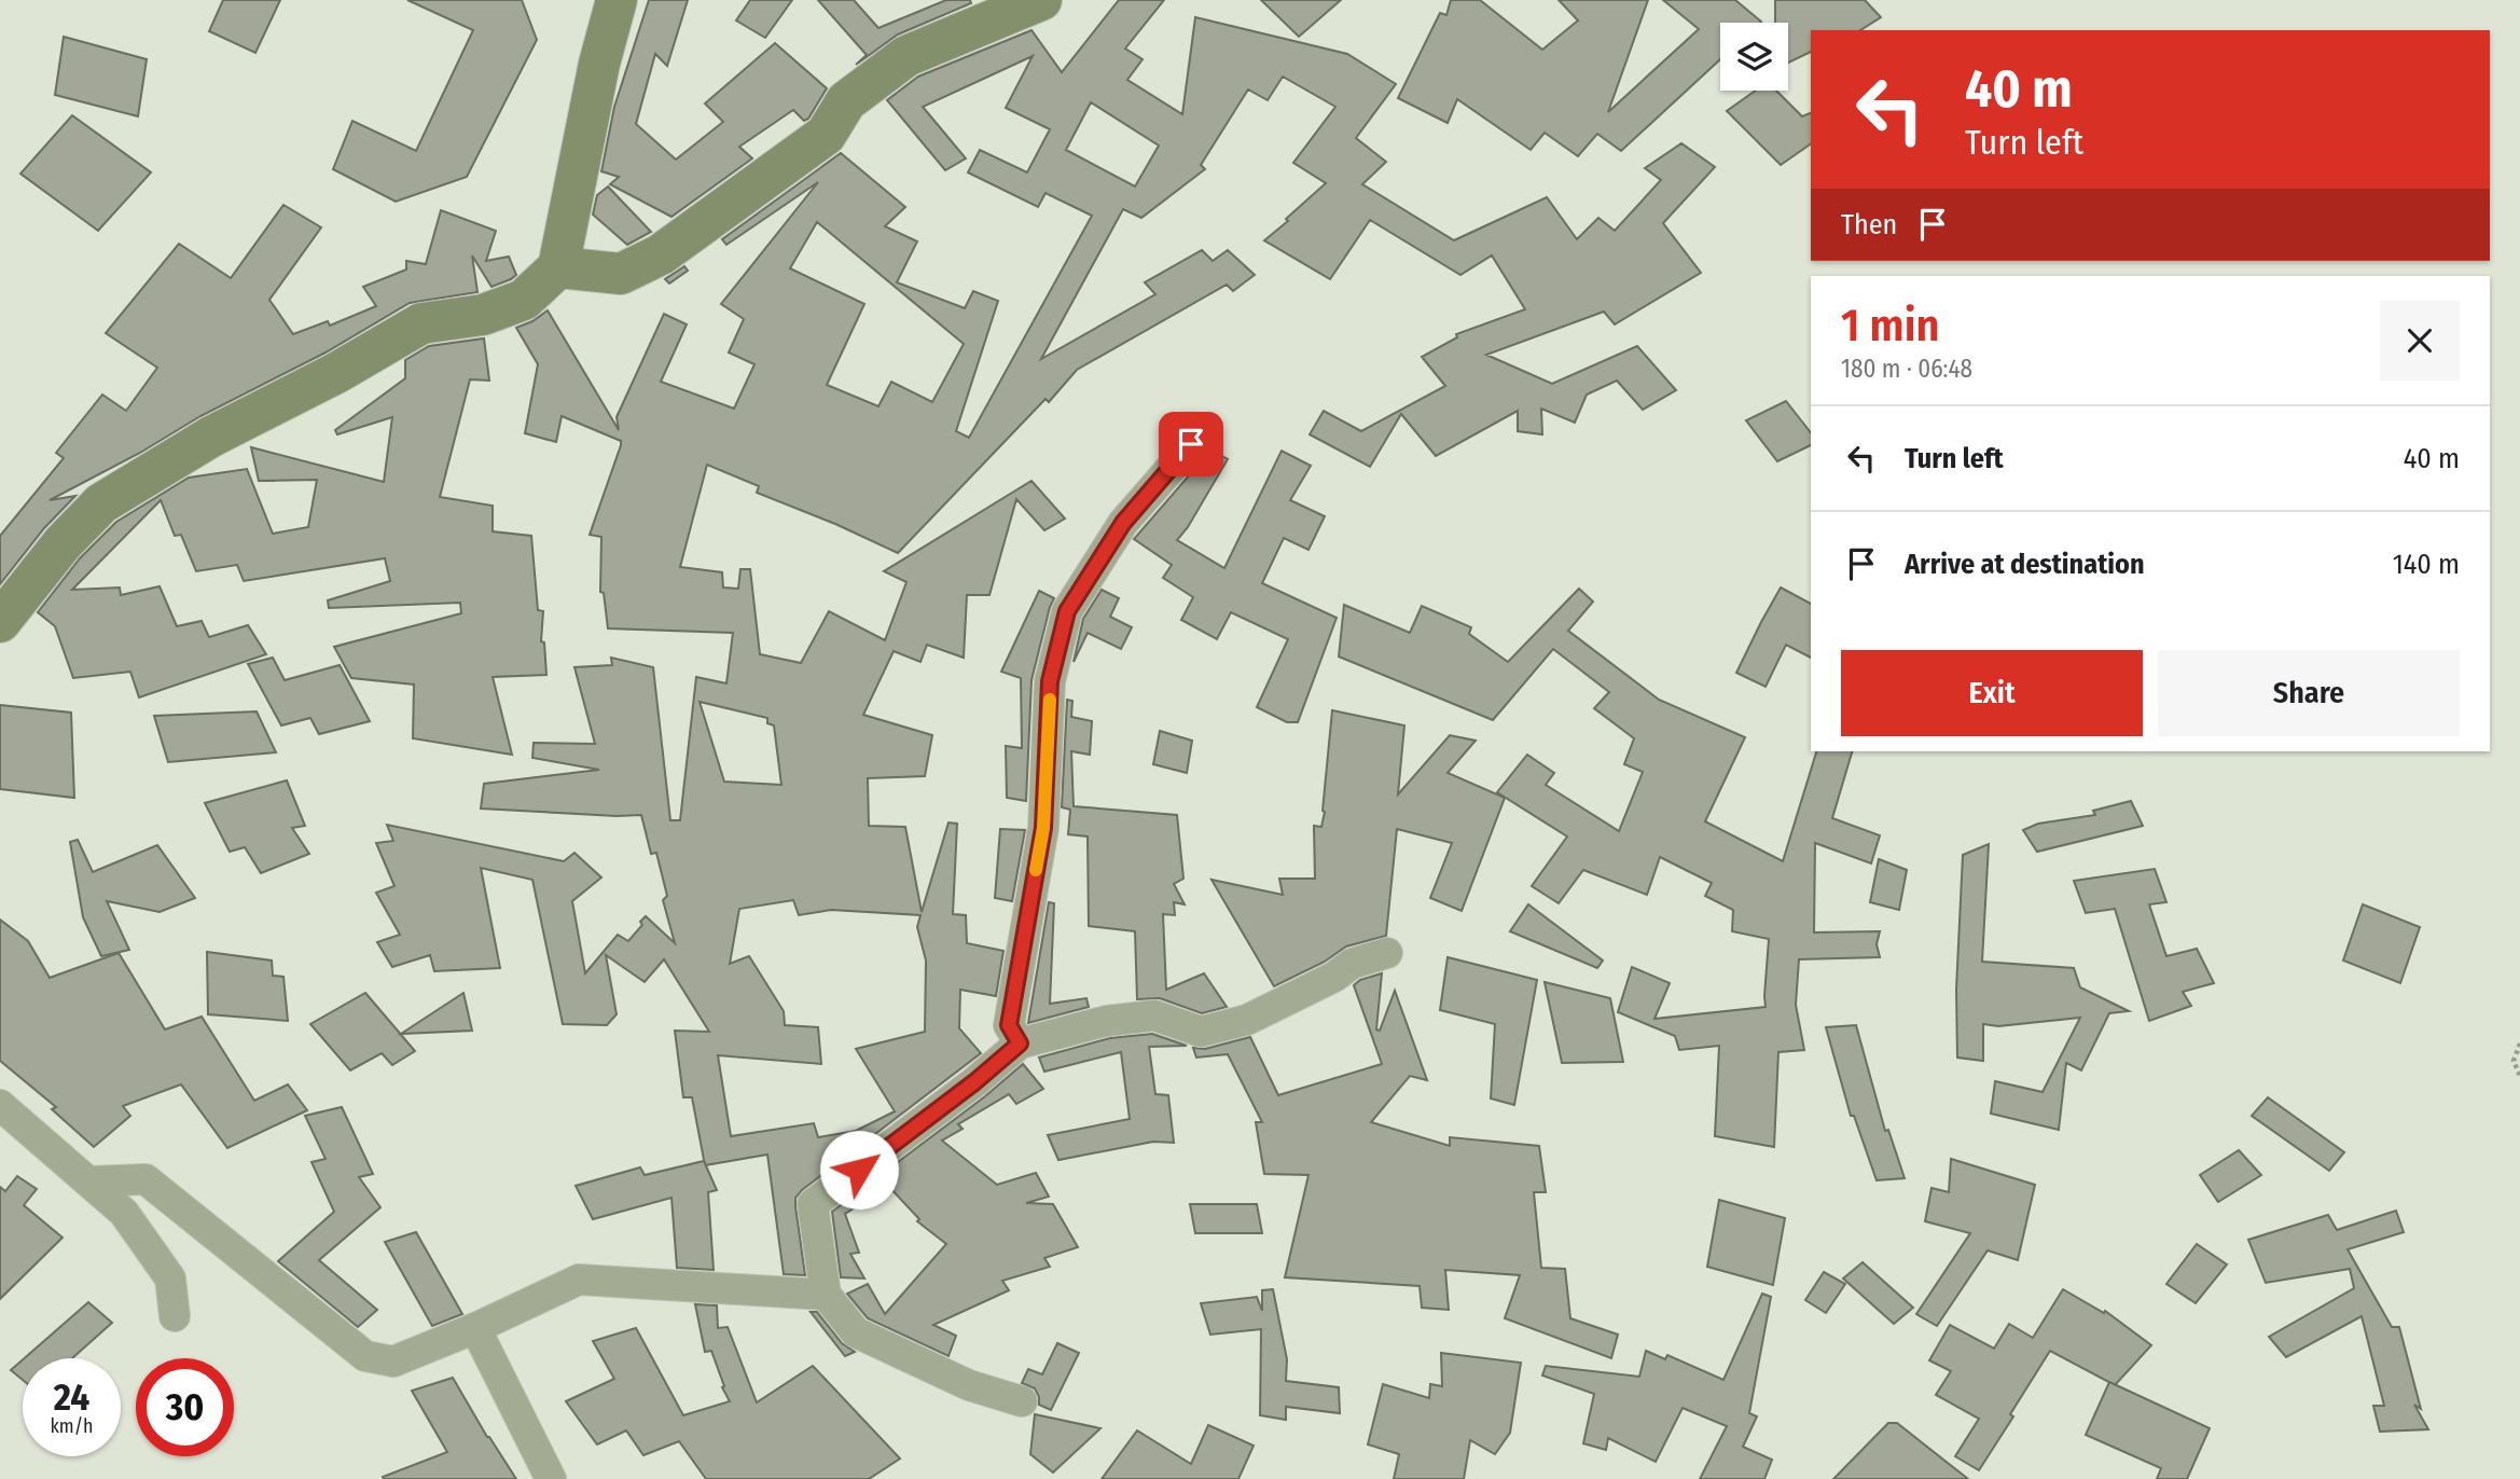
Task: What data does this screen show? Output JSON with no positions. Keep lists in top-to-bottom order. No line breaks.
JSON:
{"page":{"turn":["40 m","Turn left"],"then":"Then","heading":["1 min","180 m · 06:48"],"list":[{"name":"Turn left","value":"40 m"},{"name":"Arrive at destination","value":"140 m"}],"buttons":["Exit","Share"],"speed":"24 km/h","limit":"30"}}
